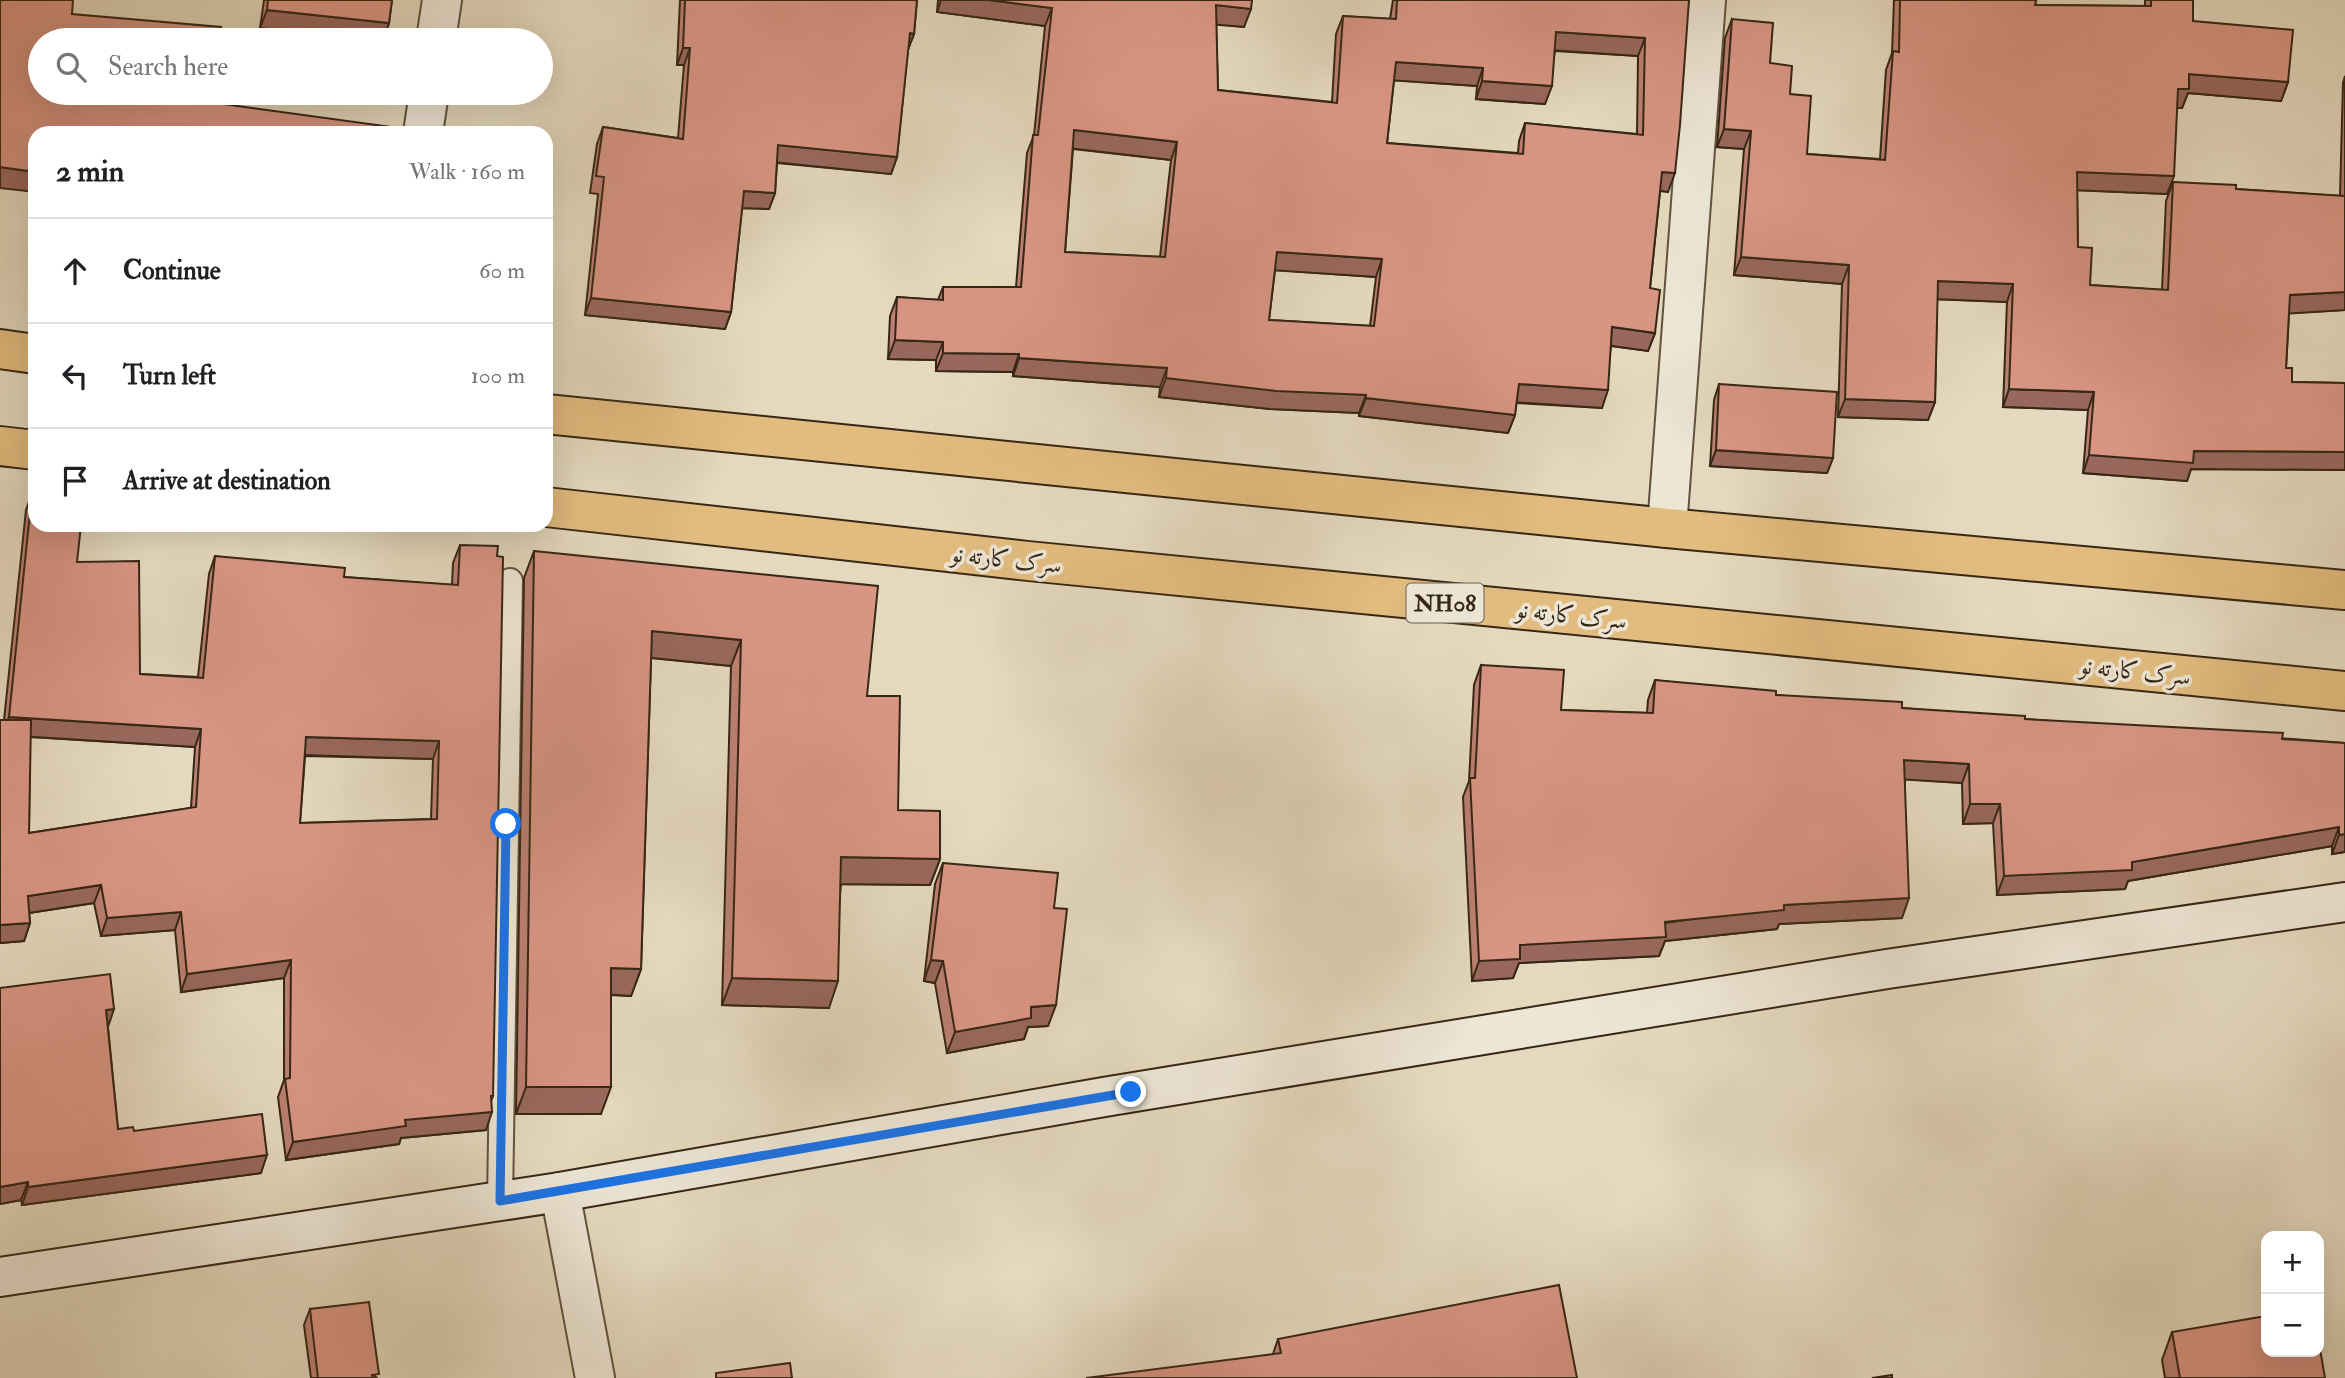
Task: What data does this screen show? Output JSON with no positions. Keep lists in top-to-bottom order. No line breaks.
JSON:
{"streets":{"highway":["سرک کارته نو","NH08"]},"page":{"search":"Search here","heading":["2 min","Walk · 160 m"],"list":[["Continue","60 m"],["Turn left","100 m"],"Arrive at destination"],"map_buttons":["+","−"]}}
